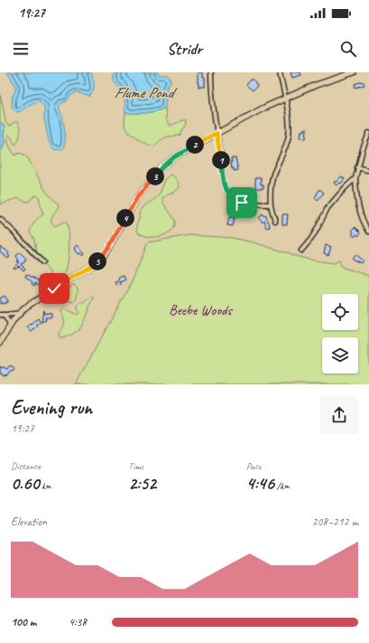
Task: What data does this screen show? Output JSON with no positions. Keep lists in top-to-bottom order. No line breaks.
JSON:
{"water":["Flume Pond"],"parks":["Beebe Woods"],"page":{"status":"19:27","header":"Stridr","pins":["2","1","3","4","5"],"heading":["Evening run","19:27"],"stats":[["Distance","0.60 km"],["Time","2:52"],["Pace","4:46 /km"]],"chart":["Elevation","208–212 m"],"list":[{"name":"100 m","note":"4:38"}]}}
